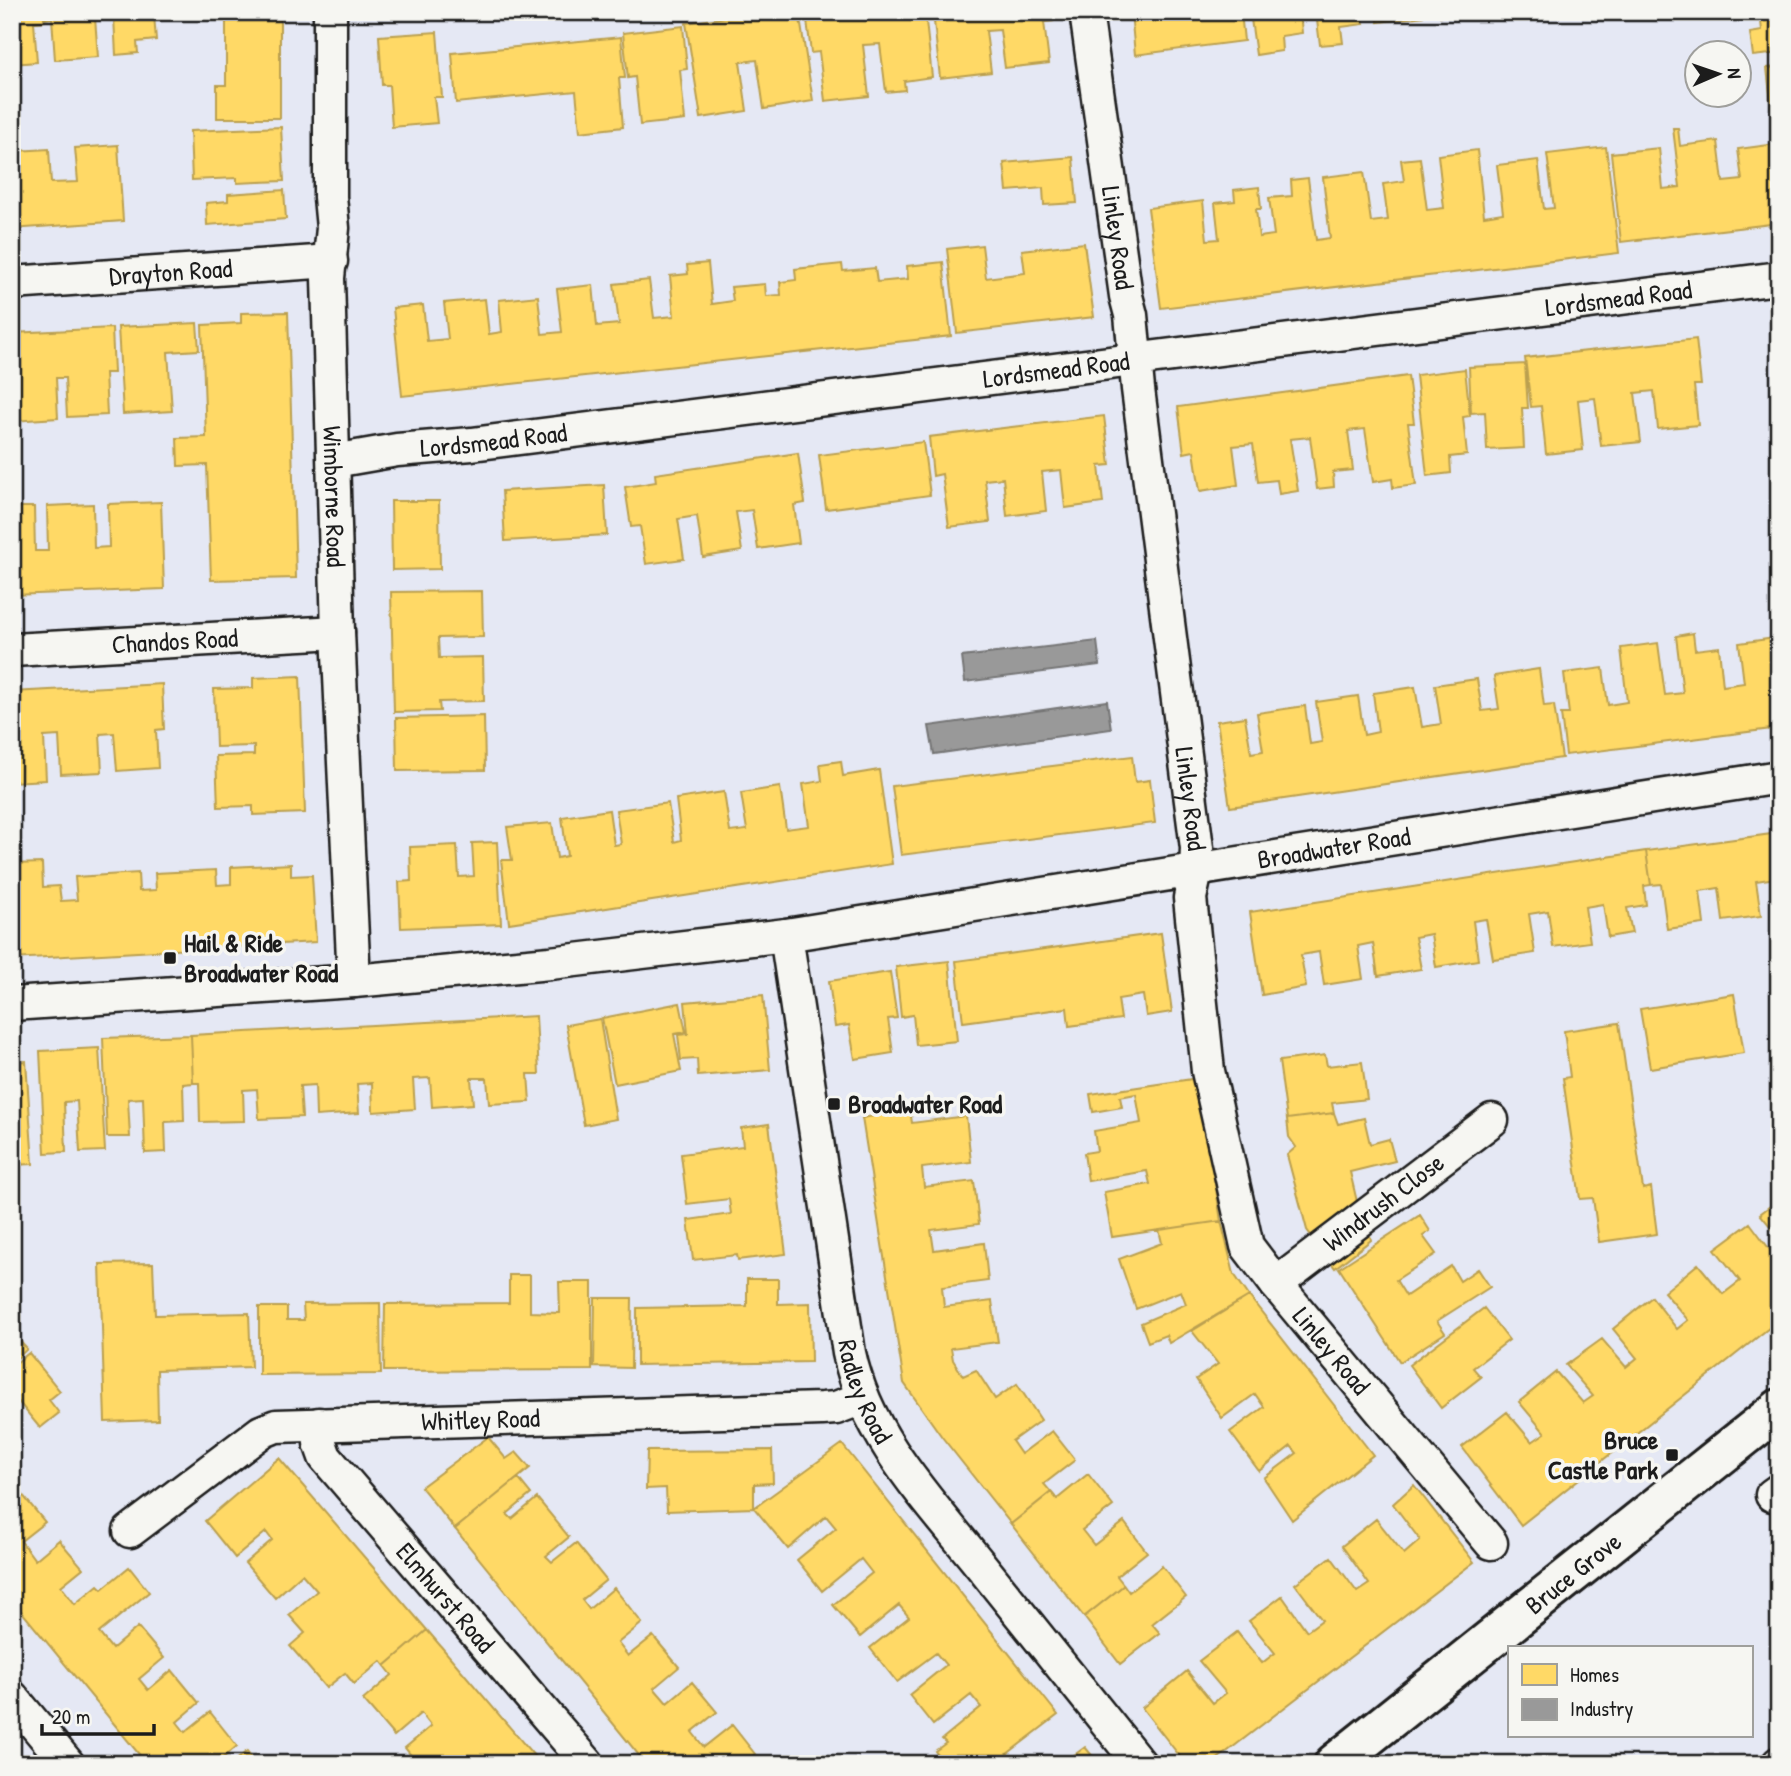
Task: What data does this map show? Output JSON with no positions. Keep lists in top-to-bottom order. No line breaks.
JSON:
{"streets":{"highway":["Bruce Grove"],"street":["Linley Road","Drayton Road","Lordsmead Road","Wimborne Road","Chandos Road","Broadwater Road","Windrush Close","Radley Road","Whitley Road","Elmhurst Road"]},"crossings":[["Linley Road","Lordsmead Road"],["Linley Road","Broadwater Road"],["Linley Road","Windrush Close"],["Drayton Road","Wimborne Road"],["Lordsmead Road","Wimborne Road"],["Wimborne Road","Chandos Road"],["Wimborne Road","Broadwater Road"],["Broadwater Road","Radley Road"],["Radley Road","Whitley Road"],["Whitley Road","Elmhurst Road"]],"places":{"transit":["Hail & Ride Broadwater Road","Broadwater Road","Bruce Castle Park"]},"legend":["Homes","Industry"],"scale_bar":"20 m","north":"right"}
